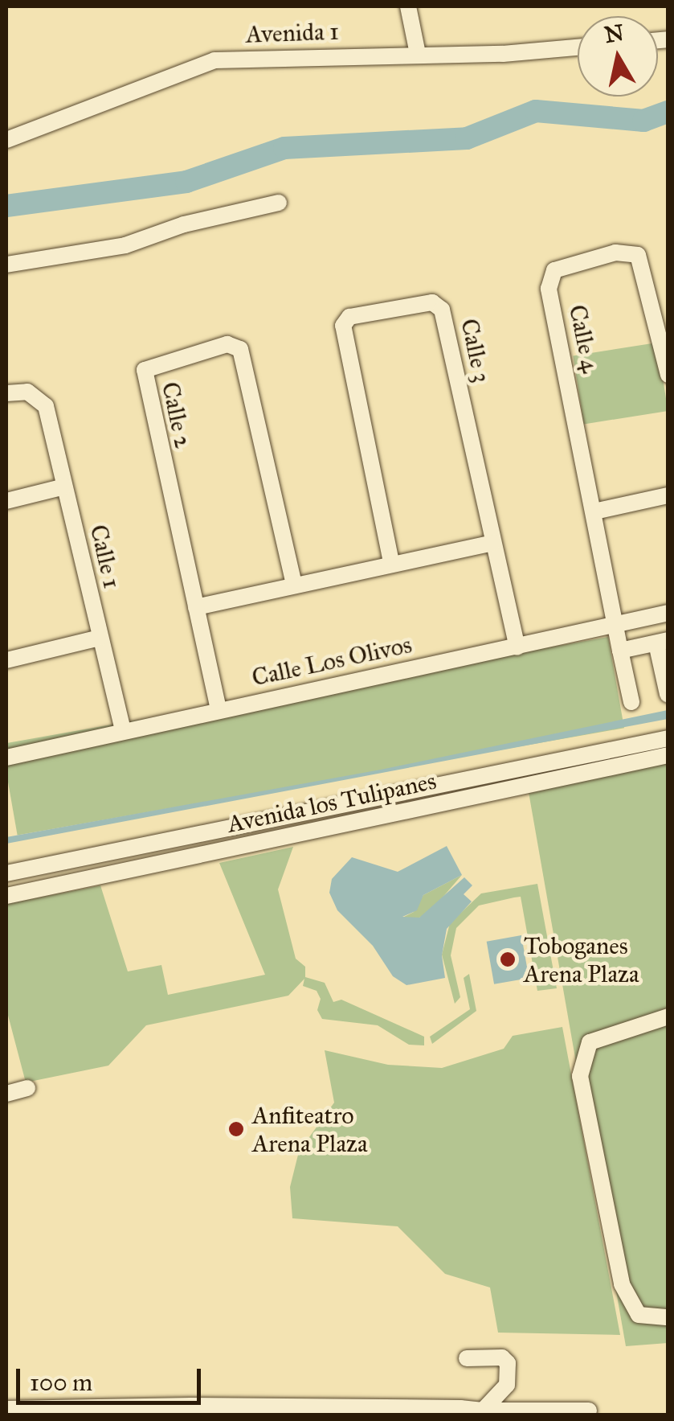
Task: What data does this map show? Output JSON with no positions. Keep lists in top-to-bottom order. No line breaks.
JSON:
{"streets":{"street":["Avenida 1","Calle 4","Calle 3","Calle 2","Calle 1","Calle Los Olivos","Avenida los Tulipanes"]},"crossings":[["Calle 4","Calle Los Olivos"],["Calle 3","Calle Los Olivos"],["Calle 2","Calle Los Olivos"],["Calle 1","Calle Los Olivos"]],"places":["Toboganes Arena Plaza","Anfiteatro Arena Plaza"],"scale_bar":"100 m","north":"top"}
